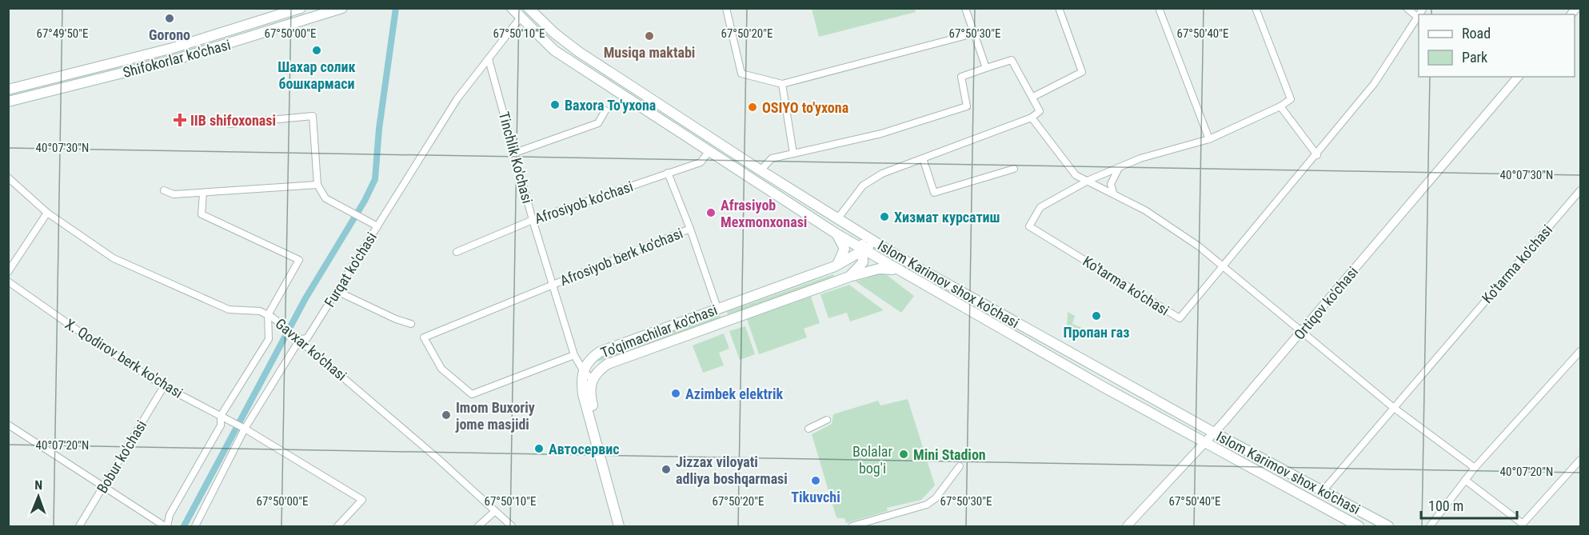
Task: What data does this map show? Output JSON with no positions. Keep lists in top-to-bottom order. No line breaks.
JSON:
{"streets":{"main road":["Shifokorlar ko'chasi","Islom Karimov shox ko'chasi","To'qimachilar ko'chasi"],"street":["Tinchlik Ko'chasi","Afrosiyob ko'chasi","Afrosiyob berk ko'chasi","Ko'tarma ko'chasi","Furqat ko'chasi","Ortiqov ko'chasi","Gavxar ko'chasi","X. Qodirov berk ko'chasi","Bobur ko'chasi"]},"crossings":[["Tinchlik Ko'chasi","Afrosiyob ko'chasi"],["Tinchlik Ko'chasi","Afrosiyob berk ko'chasi"],["Tinchlik Ko'chasi","Furqat ko'chasi"],["Afrosiyob ko'chasi","Islom Karimov shox ko'chasi"],["Ko'tarma ko'chasi","Islom Karimov shox ko'chasi"],["Furqat ko'chasi","Islom Karimov shox ko'chasi"],["Furqat ko'chasi","Gavxar ko'chasi"],["Furqat ko'chasi","X. Qodirov berk ko'chasi"],["Islom Karimov shox ko'chasi","Ortiqov ko'chasi"],["Islom Karimov shox ko'chasi","To'qimachilar ko'chasi"],["X. Qodirov berk ko'chasi","Bobur ko'chasi"]],"parks":["Bolalar bog'i"],"places":{"other":["Gorono","Musiqa maktabi","Шахар солик бошкармаси","Baxora To'yxona","OSIYO to'yxona","Afrasiyob Mexmonxonasi","Хизмат курсатиш","Пропан газ","Azimbek elektrik","Imom Buxoriy jome masjidi","Автосервис","Mini Stadion","Jizzax viloyati adliya boshqarmasi","Tikuvchi"],"health":["IIB shifoxonasi"]},"legend":["Road","Park"],"scale_bar":"100 m","north":"top","coordinates":["67°49'50\"E","67°50'00\"E","67°50'10\"E","67°50'20\"E","67°50'30\"E","67°50'40\"E","40°07'30\"N","40°07'20\"N"]}
